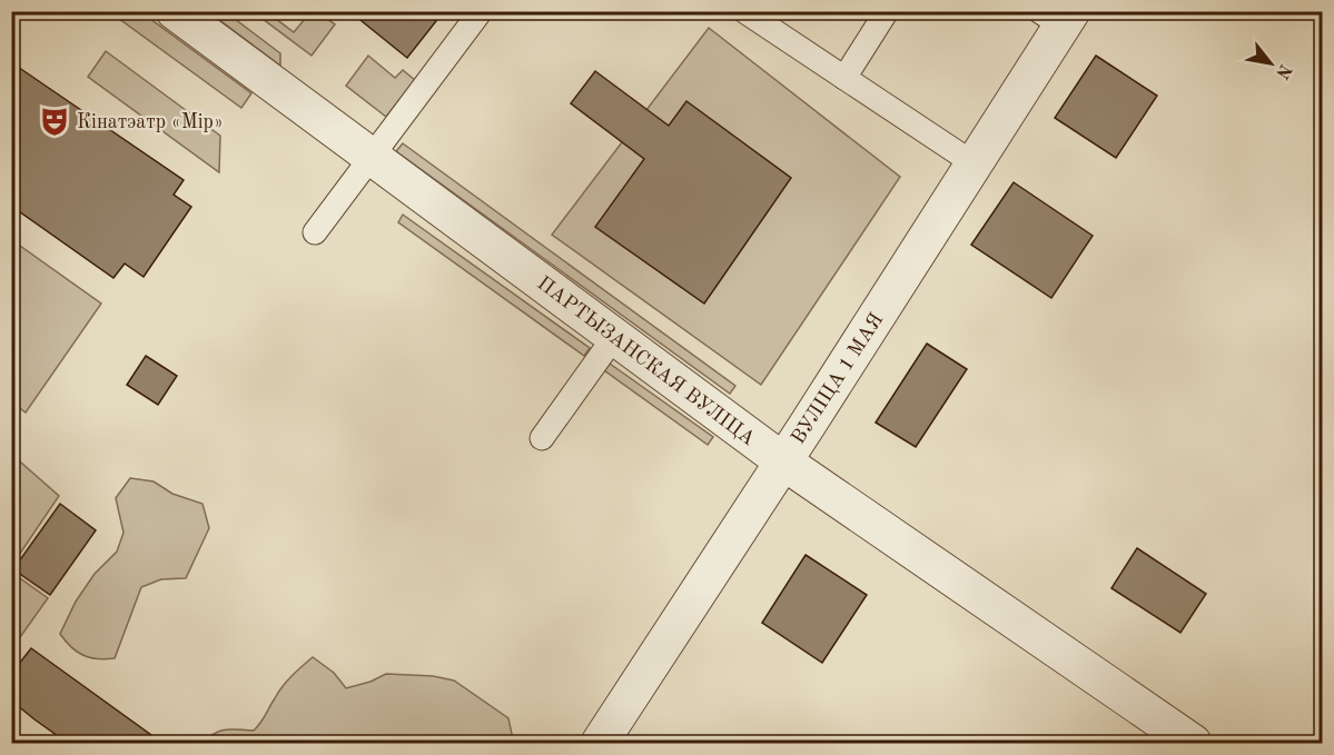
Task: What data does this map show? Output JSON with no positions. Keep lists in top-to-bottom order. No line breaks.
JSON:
{"streets":{"street":["ПАРТЫЗАНСКАЯ ВУЛІЦА","ВУЛІЦА 1 МАЯ"]},"crossings":[["ПАРТЫЗАНСКАЯ ВУЛІЦА","ВУЛІЦА 1 МАЯ"]],"places":{"theatre":["Кінатэатр «Мір»"]},"north":"bottom right"}
